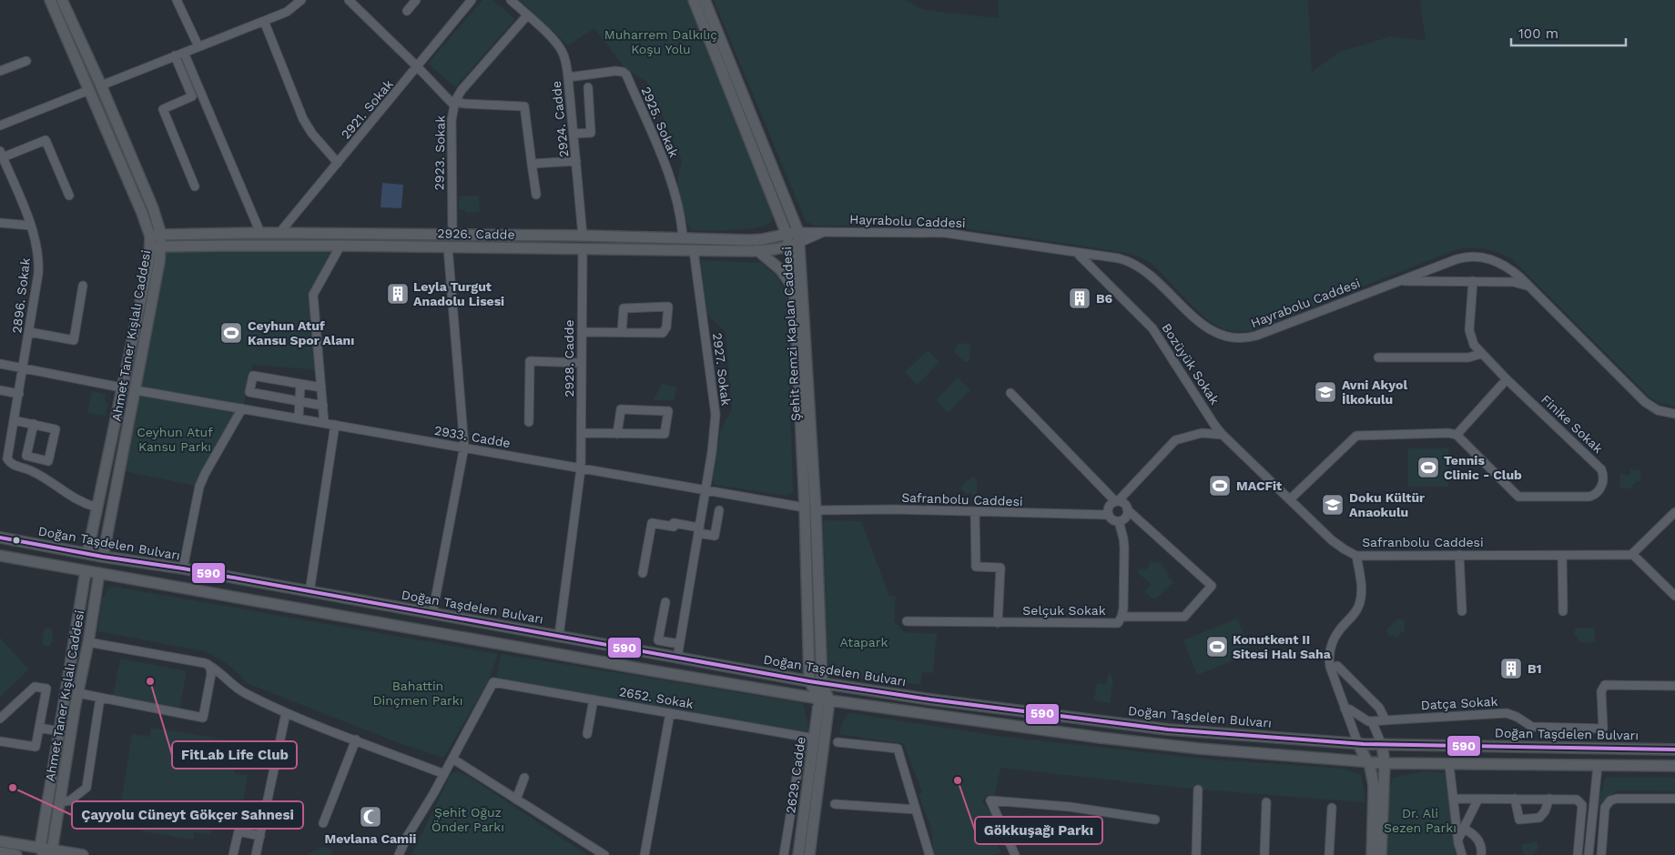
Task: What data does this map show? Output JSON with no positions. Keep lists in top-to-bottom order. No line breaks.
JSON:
{"streets":{"main road":["2926. Cadde","Şehit Remzi Kaplan Caddesi","Ahmet Taner Kışlalı Caddesi","Doğan Taşdelen Bulvarı","2629. Cadde"],"street":["2921. Sokak","2924. Cadde","2925. Sokak","2923. Sokak","Hayrabolu Caddesi","2896. Sokak","2928. Cadde","Bozüyük Sokak","2927. Sokak","Finike Sokak","2933. Cadde","Safranbolu Caddesi","Selçuk Sokak","2652. Sokak","Datça Sokak"]},"crossings":[["2921. Sokak","2926. Cadde"],["2924. Cadde","2925. Sokak"],["2924. Cadde","2923. Sokak"],["2924. Cadde","2926. Cadde"],["2925. Sokak","2926. Cadde"],["2923. Sokak","2926. Cadde"],["Hayrabolu Caddesi","2926. Cadde"],["Hayrabolu Caddesi","Şehit Remzi Kaplan Caddesi"],["Hayrabolu Caddesi","Bozüyük Sokak"],["2926. Cadde","Şehit Remzi Kaplan Caddesi"],["2926. Cadde","Ahmet Taner Kışlalı Caddesi"],["2926. Cadde","2928. Cadde"],["2926. Cadde","2927. Sokak"],["2896. Sokak","Ahmet Taner Kışlalı Caddesi"],["Şehit Remzi Kaplan Caddesi","2933. Cadde"],["Şehit Remzi Kaplan Caddesi","Safranbolu Caddesi"],["Şehit Remzi Kaplan Caddesi","Doğan Taşdelen Bulvarı"],["Ahmet Taner Kışlalı Caddesi","2933. Cadde"],["Ahmet Taner Kışlalı Caddesi","Doğan Taşdelen Bulvarı"],["2928. Cadde","2933. Cadde"],["2928. Cadde","Doğan Taşdelen Bulvarı"],["Bozüyük Sokak","Safranbolu Caddesi"],["2927. Sokak","2933. Cadde"],["2927. Sokak","Doğan Taşdelen Bulvarı"],["Safranbolu Caddesi","Selçuk Sokak"],["2652. Sokak","2629. Cadde"]],"parks":["Muharrem Dalkılıç Koşu Yolu","Ceyhun Atuf Kansu Parkı","Atapark","Bahattin Dinçmen Parkı","Şehit Oğuz Önder Parkı","Dr. Ali Sezen Parkı"],"places":{"building":["Leyla Turgut Anadolu Lisesi","B6","B1"],"sports":["Ceyhun Atuf Kansu Spor Alanı","Tennis Clinic - Club","MACFit","Konutkent II Sitesi Halı Saha"],"school or university":["Avni Akyol İlkokulu","Doku Kültür Anaokulu"],"other":["FitLab Life Club","Gökkuşağı Parkı","Çayyolu Cüneyt Gökçer Sahnesi"],"mosque":["Mevlana Camii"]},"lines":["transit line 590"],"scale_bar":"100 m"}
